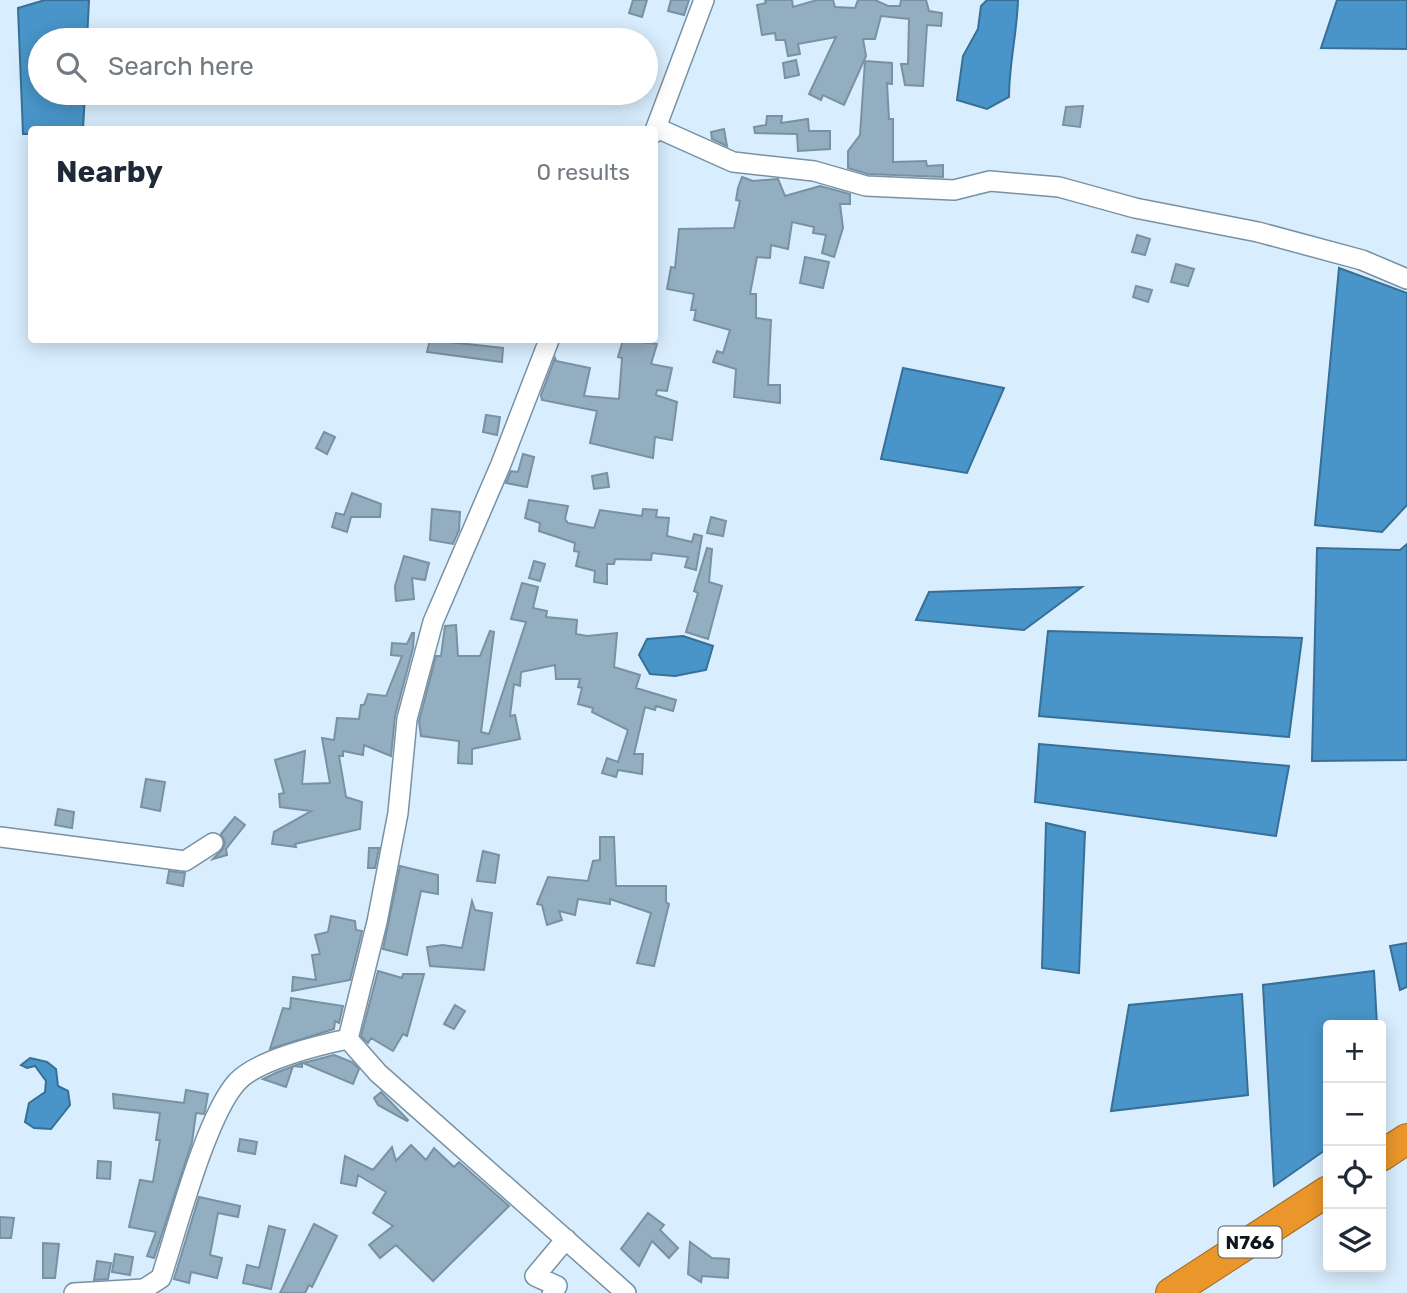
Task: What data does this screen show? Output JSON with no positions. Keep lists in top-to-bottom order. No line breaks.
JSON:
{"streets":{"highway":["N766"]},"page":{"search":"Search here","heading":["Nearby","0 results"],"map_buttons":["+","−"]}}
